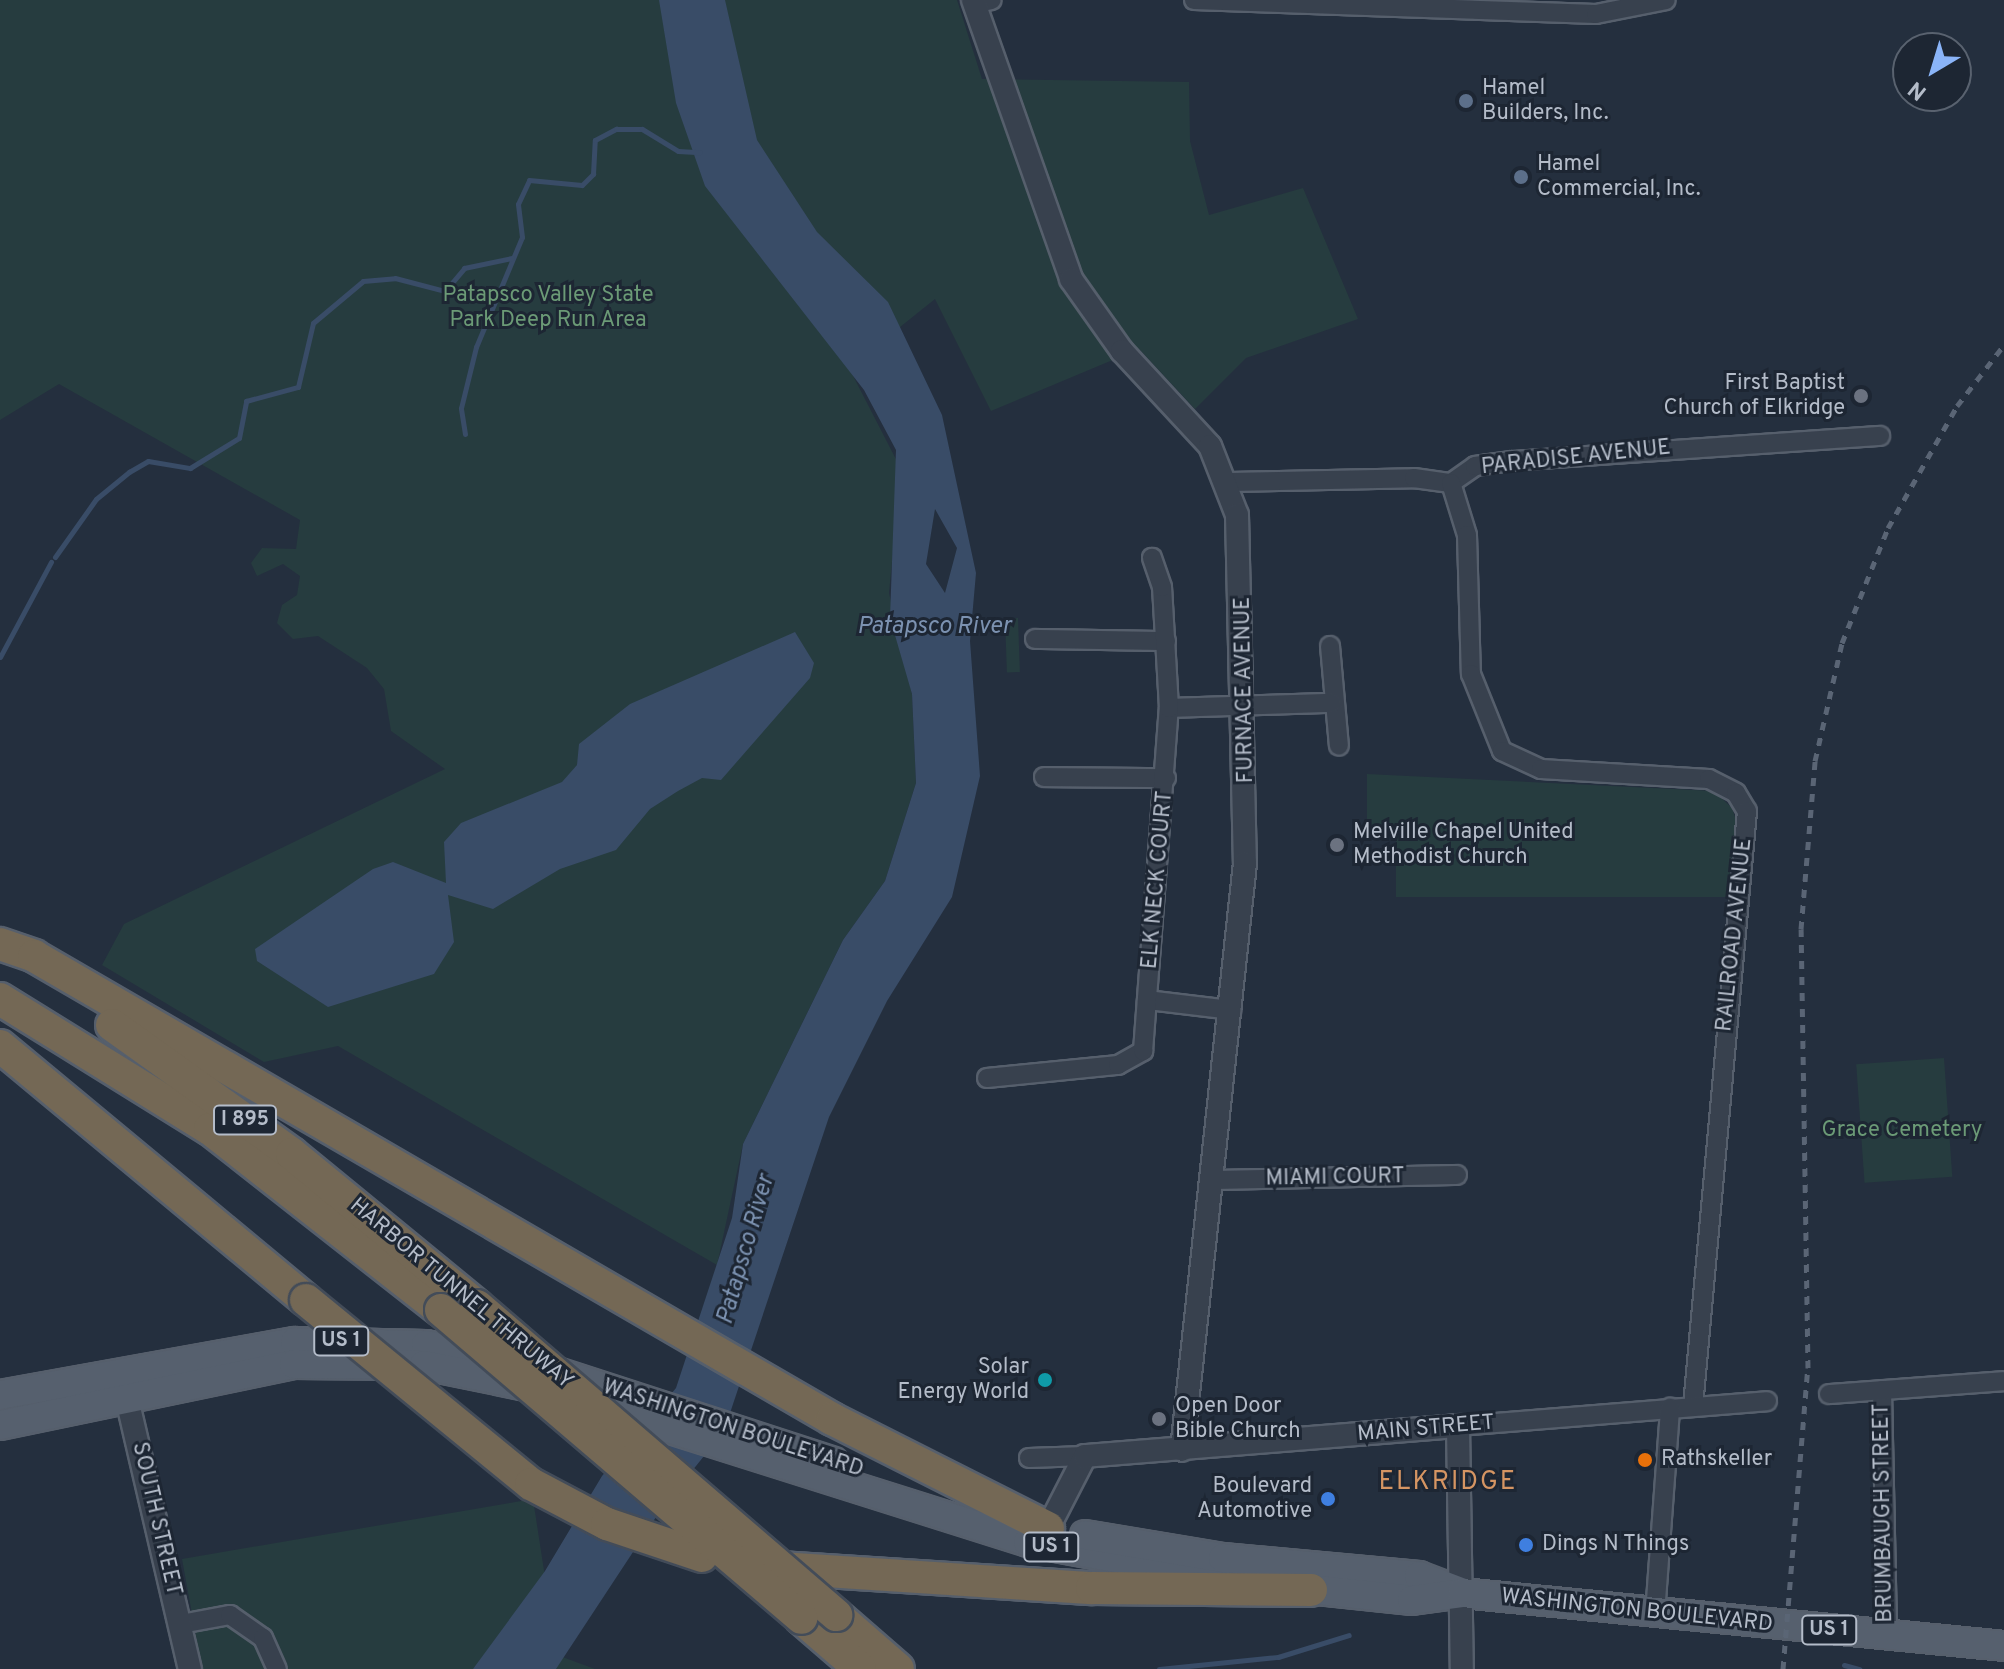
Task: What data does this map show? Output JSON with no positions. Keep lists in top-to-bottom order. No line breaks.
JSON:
{"streets":{"highway":["I 895","HARBOR TUNNEL THRUWAY"],"main road":["US 1","WASHINGTON BOULEVARD"],"street":["PARADISE AVENUE","FURNACE AVENUE","ELK NECK COURT","RAILROAD AVENUE","MIAMI COURT","MAIN STREET","BRUMBAUGH STREET","SOUTH STREET"]},"crossings":[["PARADISE AVENUE","FURNACE AVENUE"],["PARADISE AVENUE","RAILROAD AVENUE"],["FURNACE AVENUE","MIAMI COURT"],["FURNACE AVENUE","MAIN STREET"],["RAILROAD AVENUE","MAIN STREET"],["WASHINGTON BOULEVARD","BRUMBAUGH STREET"],["WASHINGTON BOULEVARD","SOUTH STREET"]],"districts":["ELKRIDGE"],"water":["Patapsco River"],"parks":["Patapsco Valley State Park Deep Run Area","Grace Cemetery"],"places":["Hamel Builders, Inc.","Hamel Commercial, Inc.","First Baptist Church of Elkridge","Melville Chapel United Methodist Church","Solar Energy World","Open Door Bible Church","Rathskeller","Boulevard Automotive","Dings N Things"],"north":"bottom left"}
